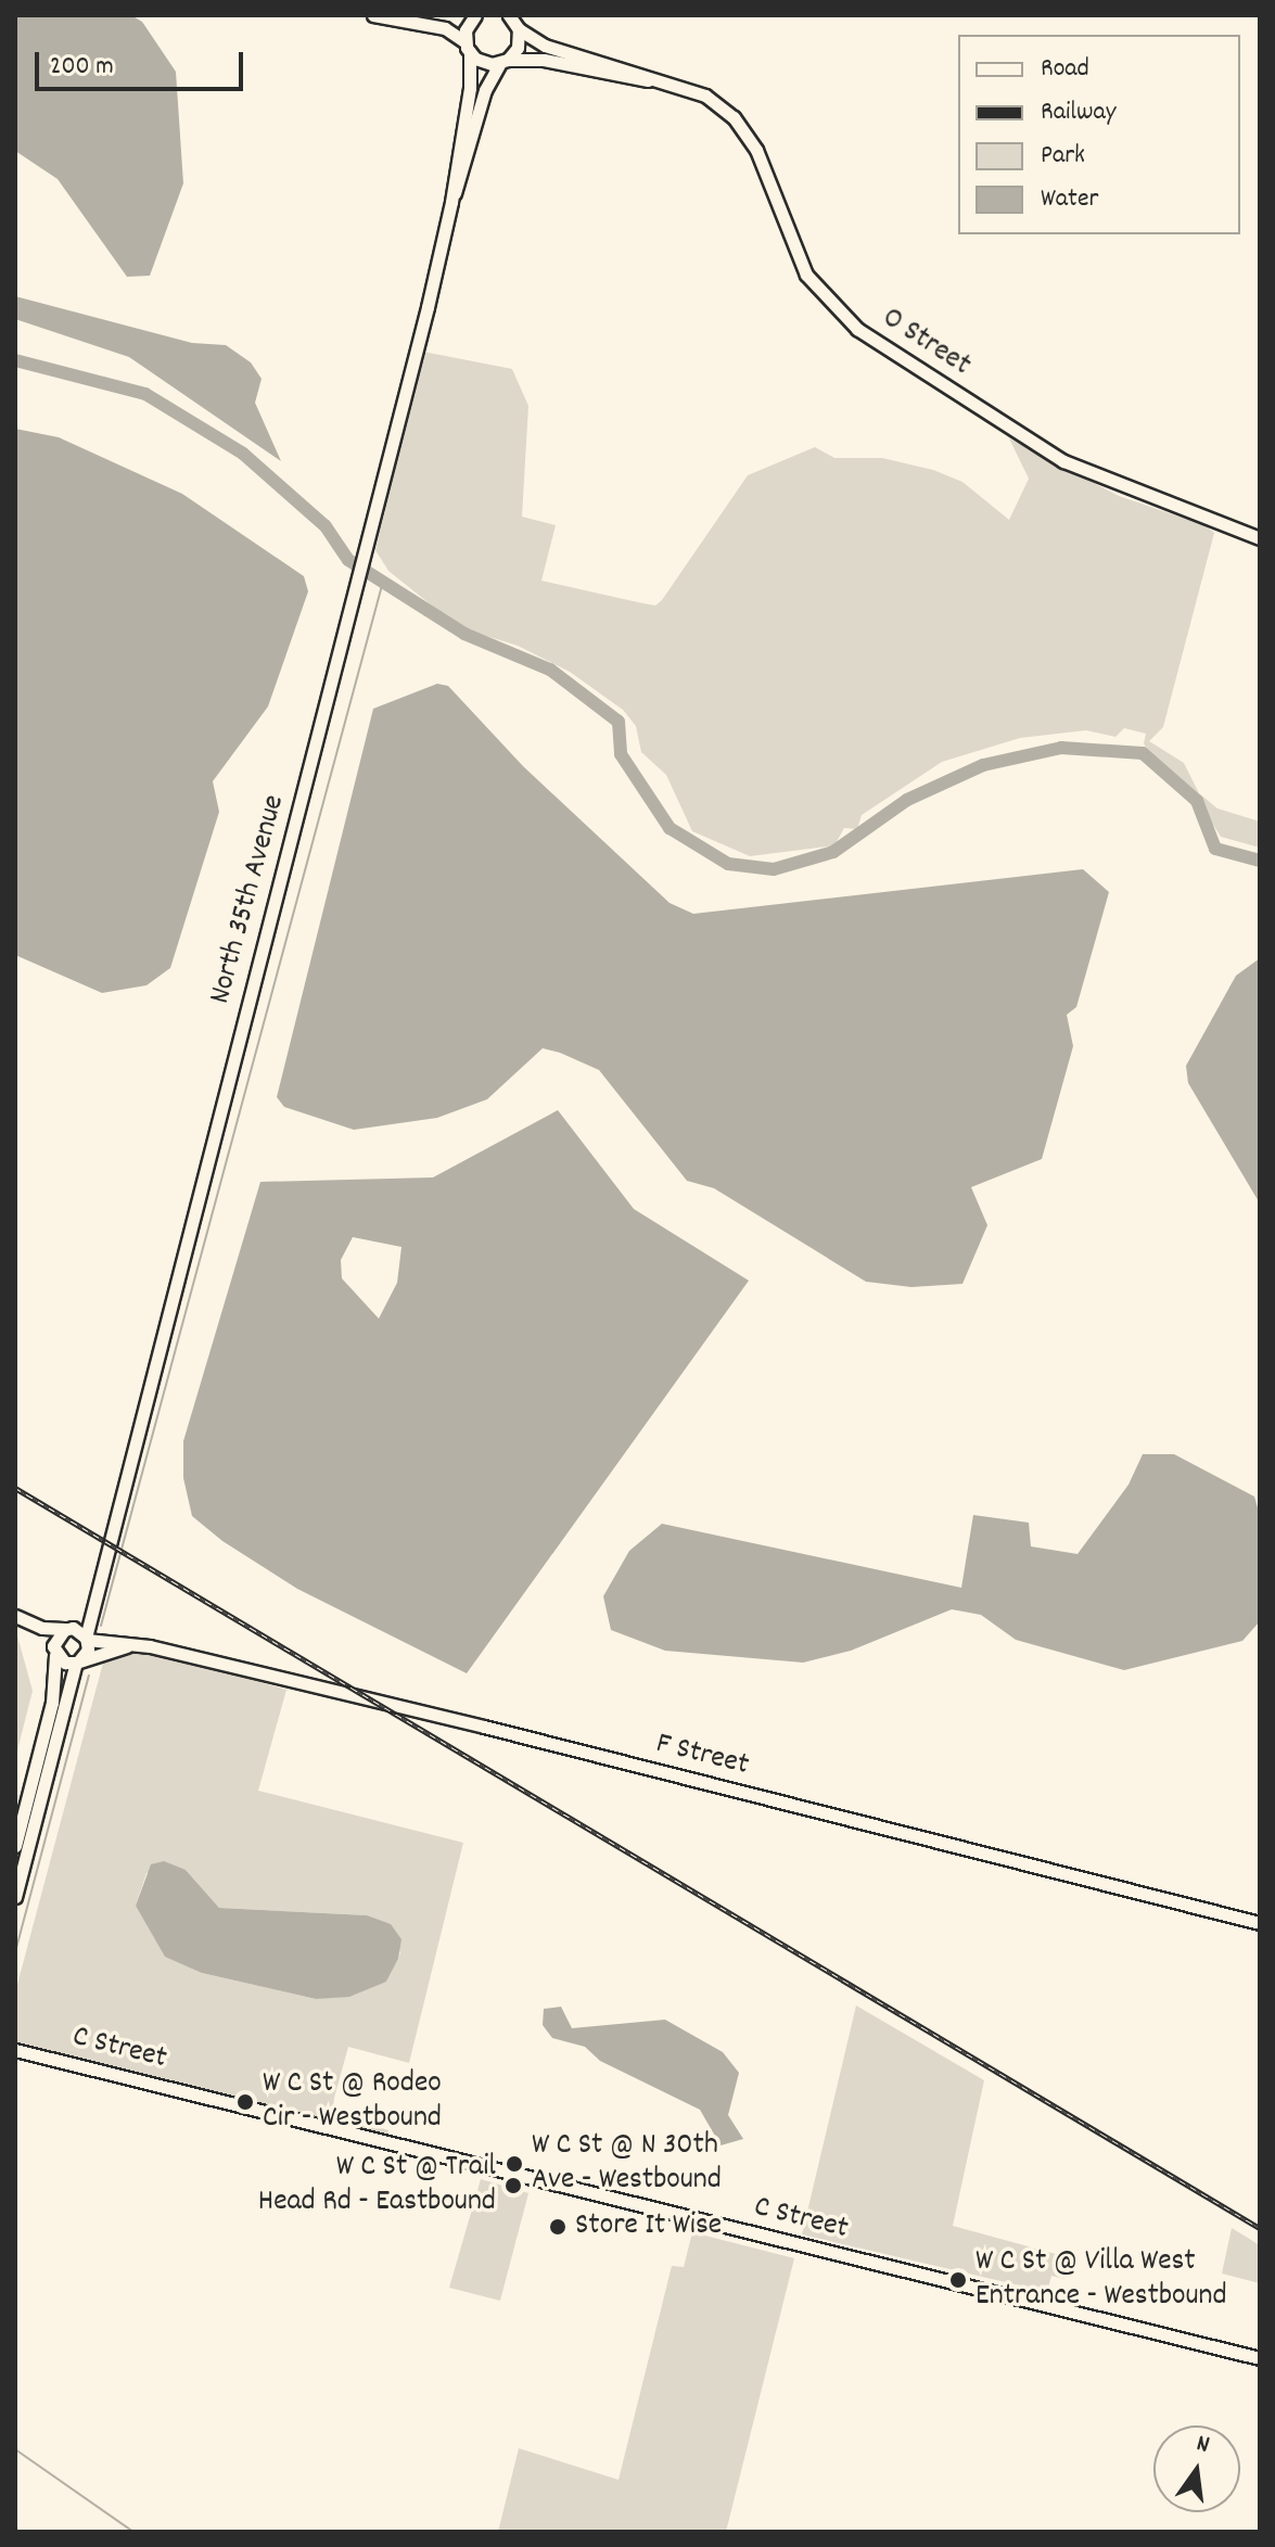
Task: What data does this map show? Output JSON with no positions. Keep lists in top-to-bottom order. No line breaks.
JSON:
{"streets":{"street":["O Street","North 35th Avenue","F Street","C Street"]},"crossings":[["O Street","North 35th Avenue"],["North 35th Avenue","F Street"]],"places":["W C St @ Rodeo Cir - Westbound","W C St @ N 30th Ave - Westbound","W C St @ Trail Head Rd - Eastbound","Store It Wise","W C St @ Villa West Entrance - Westbound"],"legend":["Road","Railway","Park","Water"],"scale_bar":"200 m","north":"top"}
